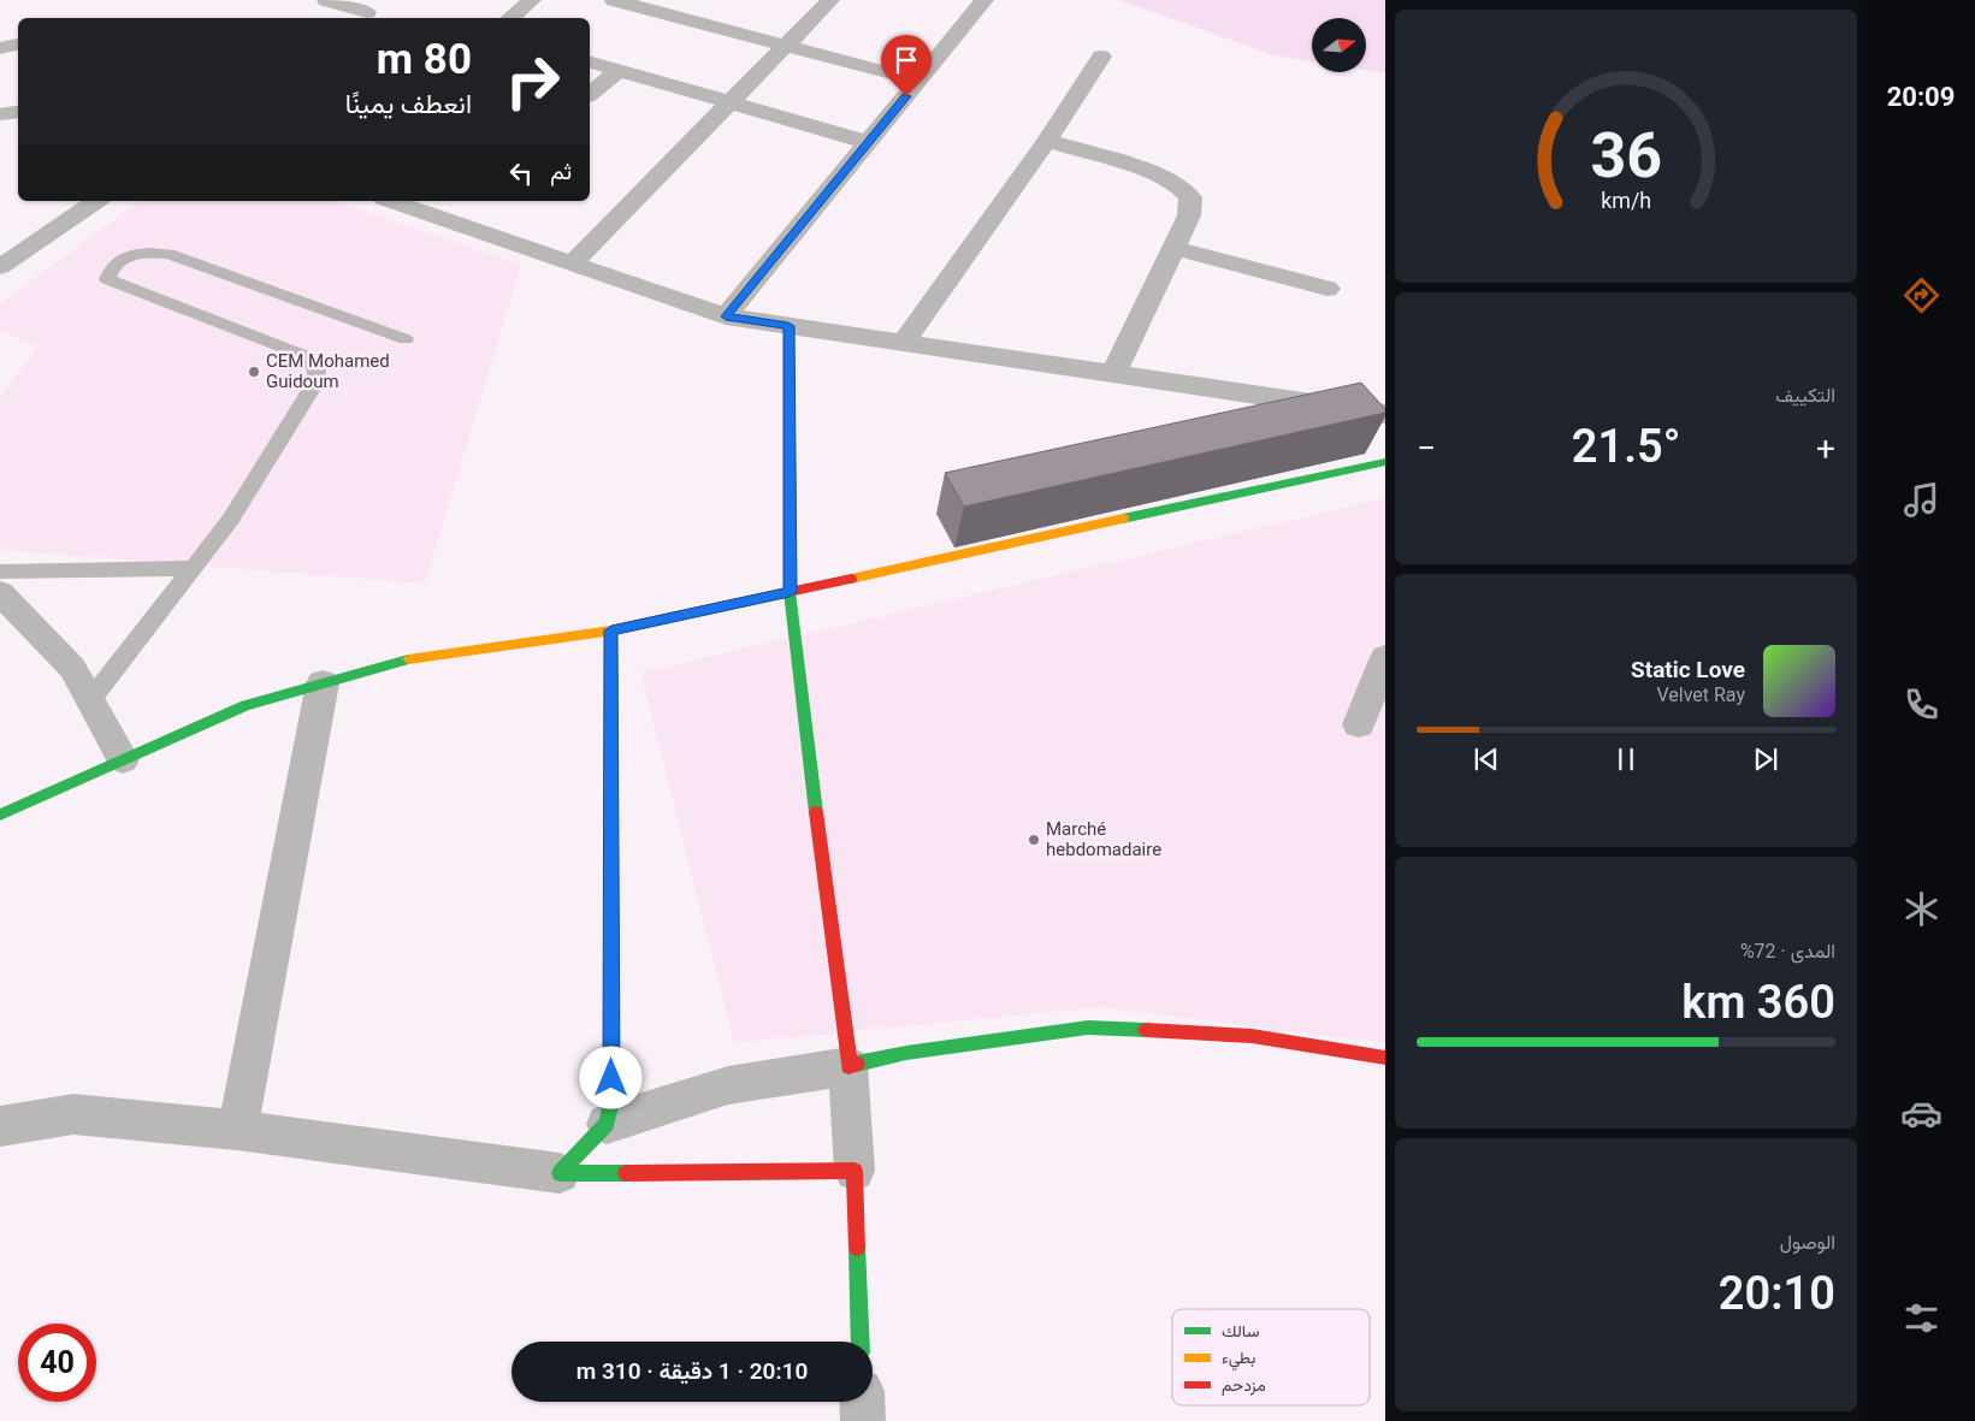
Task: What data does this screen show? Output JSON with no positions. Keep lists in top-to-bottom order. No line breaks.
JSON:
{"places":["CEM Mohamed Guidoum","Marché hebdomadaire"],"legend":["سالك","بطيء","مزدحم"],"north":"right","page":{"tabs":"20:09","turn":["80 m","انعطف يمينًا"],"then":"ثم","tile":["التكييف",["المدى · 72%","360 km"],["الوصول","20:10"]],"heat":["−","21.5°","+"],"song":["Static Love","Velvet Ray"],"limit":"40","trip":"20:10 · 1 دقيقة · 310 m","gauge":["36","km/h"]}}
